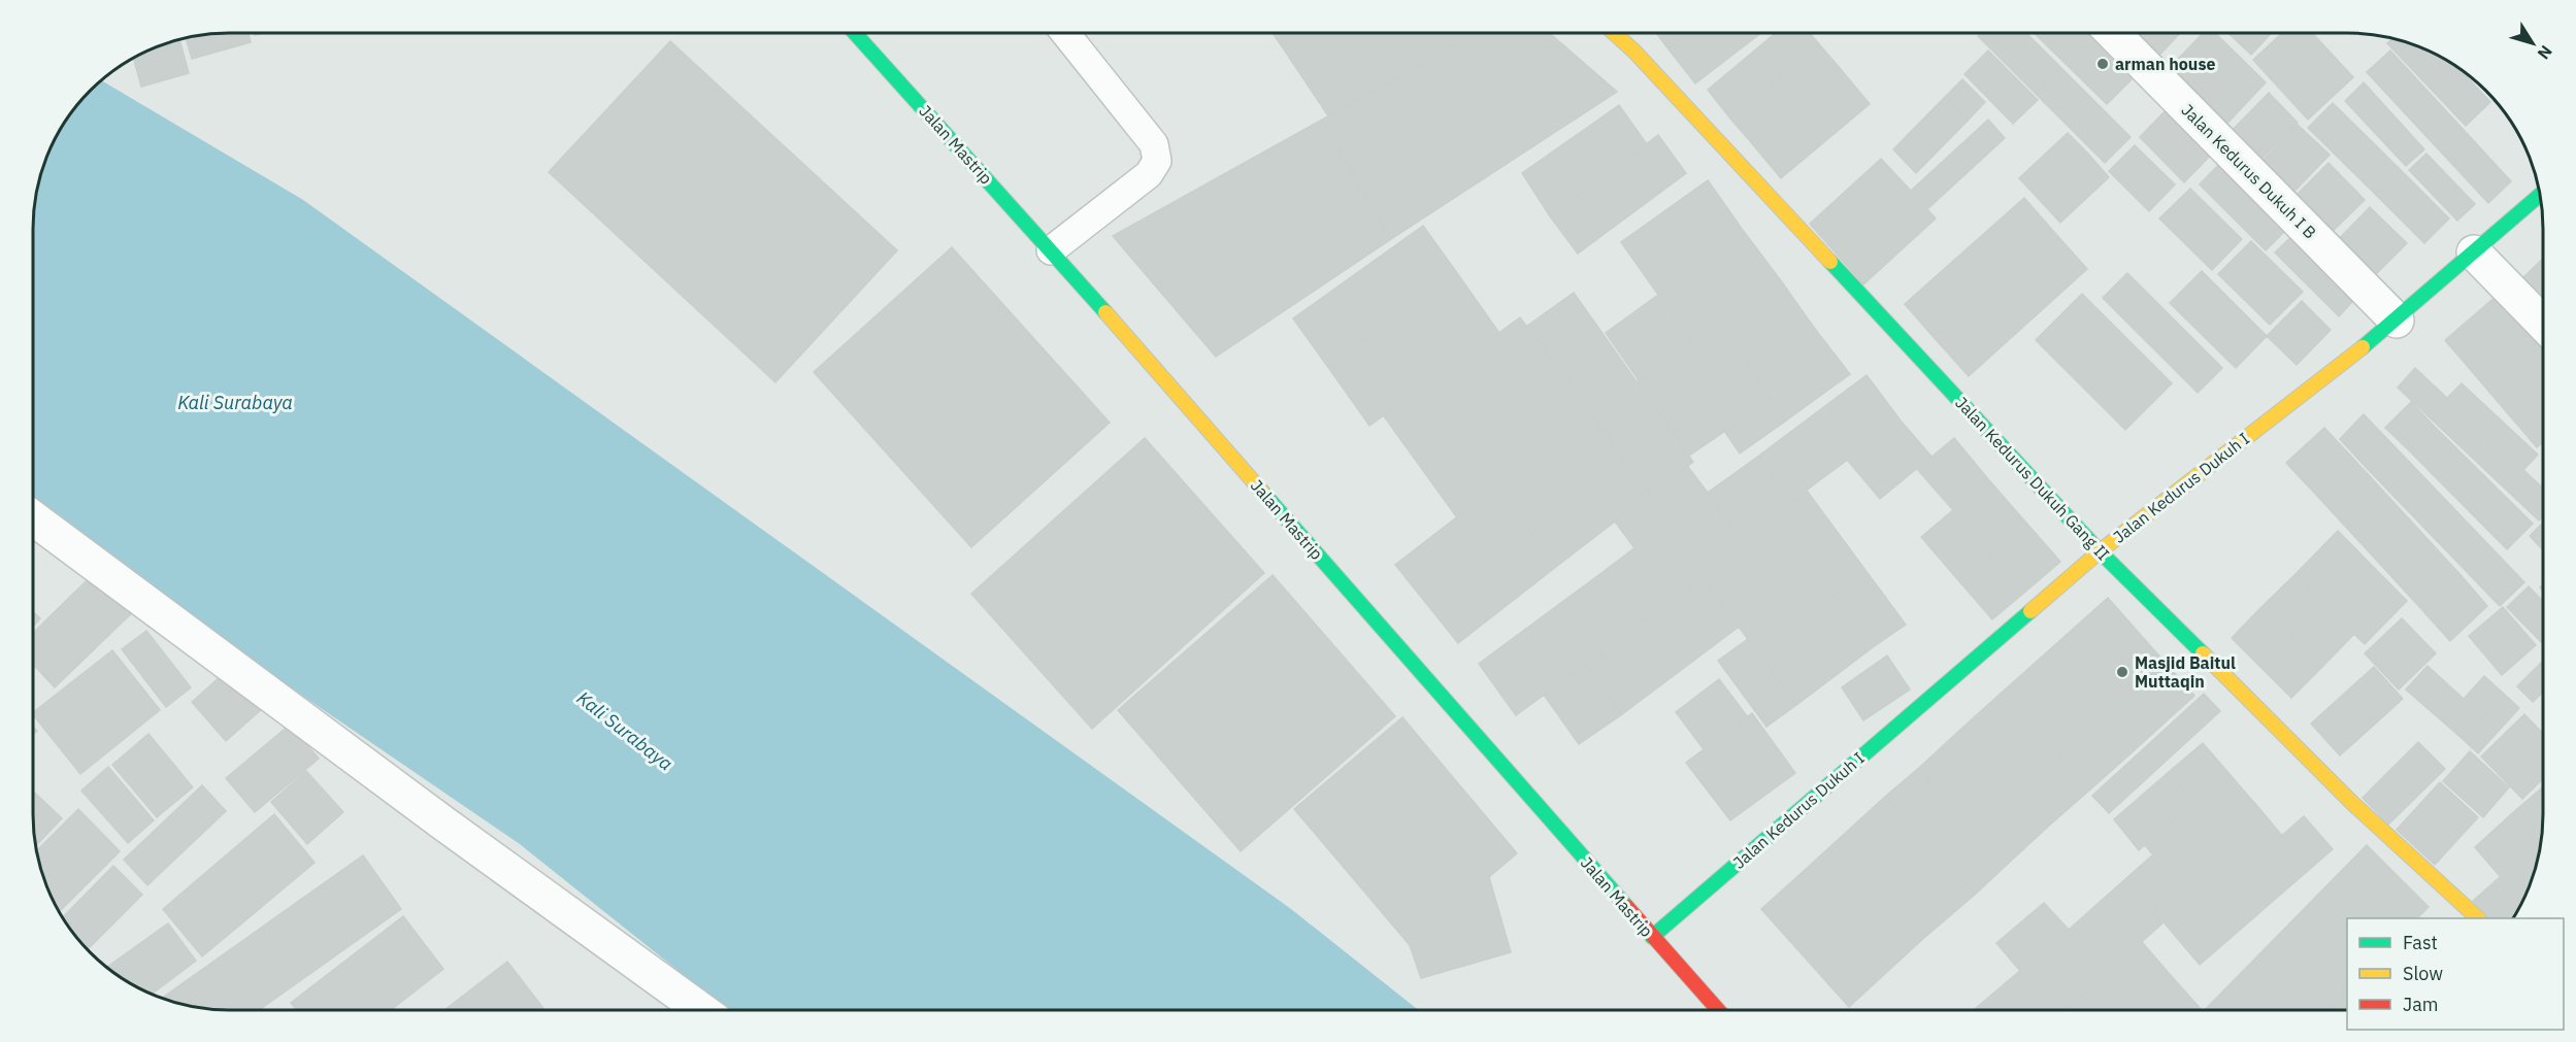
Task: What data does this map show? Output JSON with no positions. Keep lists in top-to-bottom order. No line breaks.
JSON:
{"streets":{"street":["Jalan Mastrip","Jalan Kedurus Dukuh I B","Jalan Kedurus Dukuh Gang II","Jalan Kedurus Dukuh I"]},"crossings":[["Jalan Mastrip","Jalan Kedurus Dukuh I"],["Jalan Kedurus Dukuh I B","Jalan Kedurus Dukuh I"],["Jalan Kedurus Dukuh Gang II","Jalan Kedurus Dukuh I"]],"water":["Kali Surabaya"],"places":["arman house","Masjid Baitul Muttaqin"],"legend":["Fast","Slow","Jam"],"north":"bottom right"}
